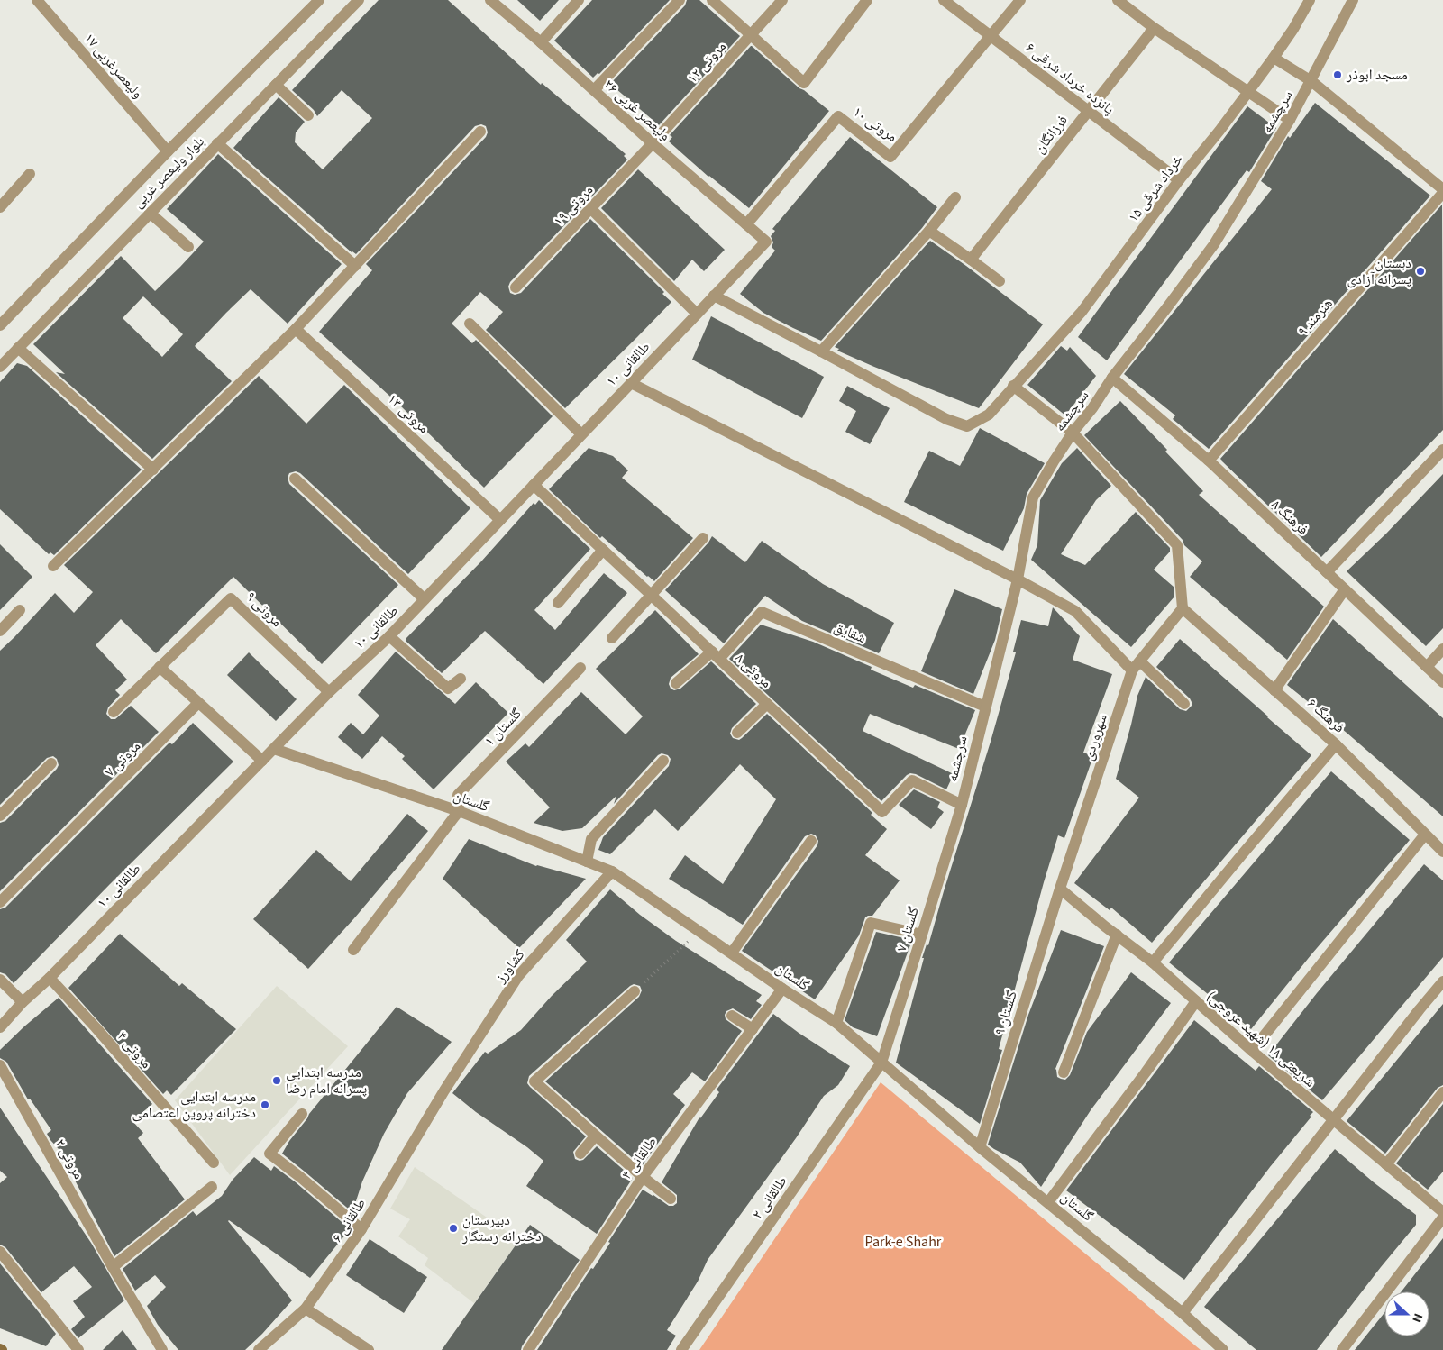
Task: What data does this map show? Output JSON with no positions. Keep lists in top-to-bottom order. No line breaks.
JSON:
{"streets":{"street":["مروتی ۱۲","ولیعصرغربی ۱۷","پانزده خرداد شرقی ۶","ولیعصر غربی ۲۶","سرچشمه","مروتی ۱۰","فرزانگان","بلوار ولیعصر غربی","۱۵ خرداد شرقی","مروتی ۱۹","هنرمند ۹","طالقانی ۱۰","مروتی ۱۳","فرهنگ ۸","مروتی ۹","شقایق","مروتی ۸","فرهنگ ۶","گلستان ۱","سهروردی","مروتی ۷","گلستان","گلستان ۷","کشاورز","گلستان ۹","شریعتی ۱۸ (شهید عروجی)","مروتی ۴","طالقانی ۴","مروتی ۲","طالقانی ۲","طالقانی ۶"]},"crossings":[["مروتی ۱۲","ولیعصر غربی ۲۶"],["مروتی ۱۲","مروتی ۱۹"],["ولیعصرغربی ۱۷","بلوار ولیعصر غربی"],["پانزده خرداد شرقی ۶","مروتی ۱۰"],["پانزده خرداد شرقی ۶","فرزانگان"],["پانزده خرداد شرقی ۶","۱۵ خرداد شرقی"],["ولیعصر غربی ۲۶","مروتی ۱۰"],["ولیعصر غربی ۲۶","مروتی ۱۹"],["ولیعصر غربی ۲۶","طالقانی ۱۰"],["سرچشمه","فرهنگ ۸"],["سرچشمه","شقایق"],["سرچشمه","مروتی ۸"],["سرچشمه","گلستان ۷"],["هنرمند ۹","فرهنگ ۸"],["طالقانی ۱۰","مروتی ۱۳"],["طالقانی ۱۰","مروتی ۹"],["طالقانی ۱۰","مروتی ۸"],["طالقانی ۱۰","گلستان"],["طالقانی ۱۰","مروتی ۴"],["شقایق","مروتی ۸"],["مروتی ۸","گلستان ۷"],["فرهنگ ۶","سهروردی"],["گلستان ۱","گلستان"],["سهروردی","گلستان ۹"],["سهروردی","شریعتی ۱۸ (شهید عروجی)"],["گلستان","گلستان ۷"],["گلستان","کشاورز"],["گلستان","گلستان ۹"],["گلستان","طالقانی ۴"],["گلستان","طالقانی ۲"],["گلستان ۷","طالقانی ۲"],["کشاورز","طالقانی ۶"],["گلستان ۹","شریعتی ۱۸ (شهید عروجی)"]],"parks":["Park-e Shahr"],"places":["مسجد ابوذر","دبستان پسرانه آزادی","مدرسه ابتدایی پسرانه امام رضا","مدرسه ابتدایی دخترانه پروین اعتصامی","دبیرستان دخترانه رستگار"],"north":"right"}
